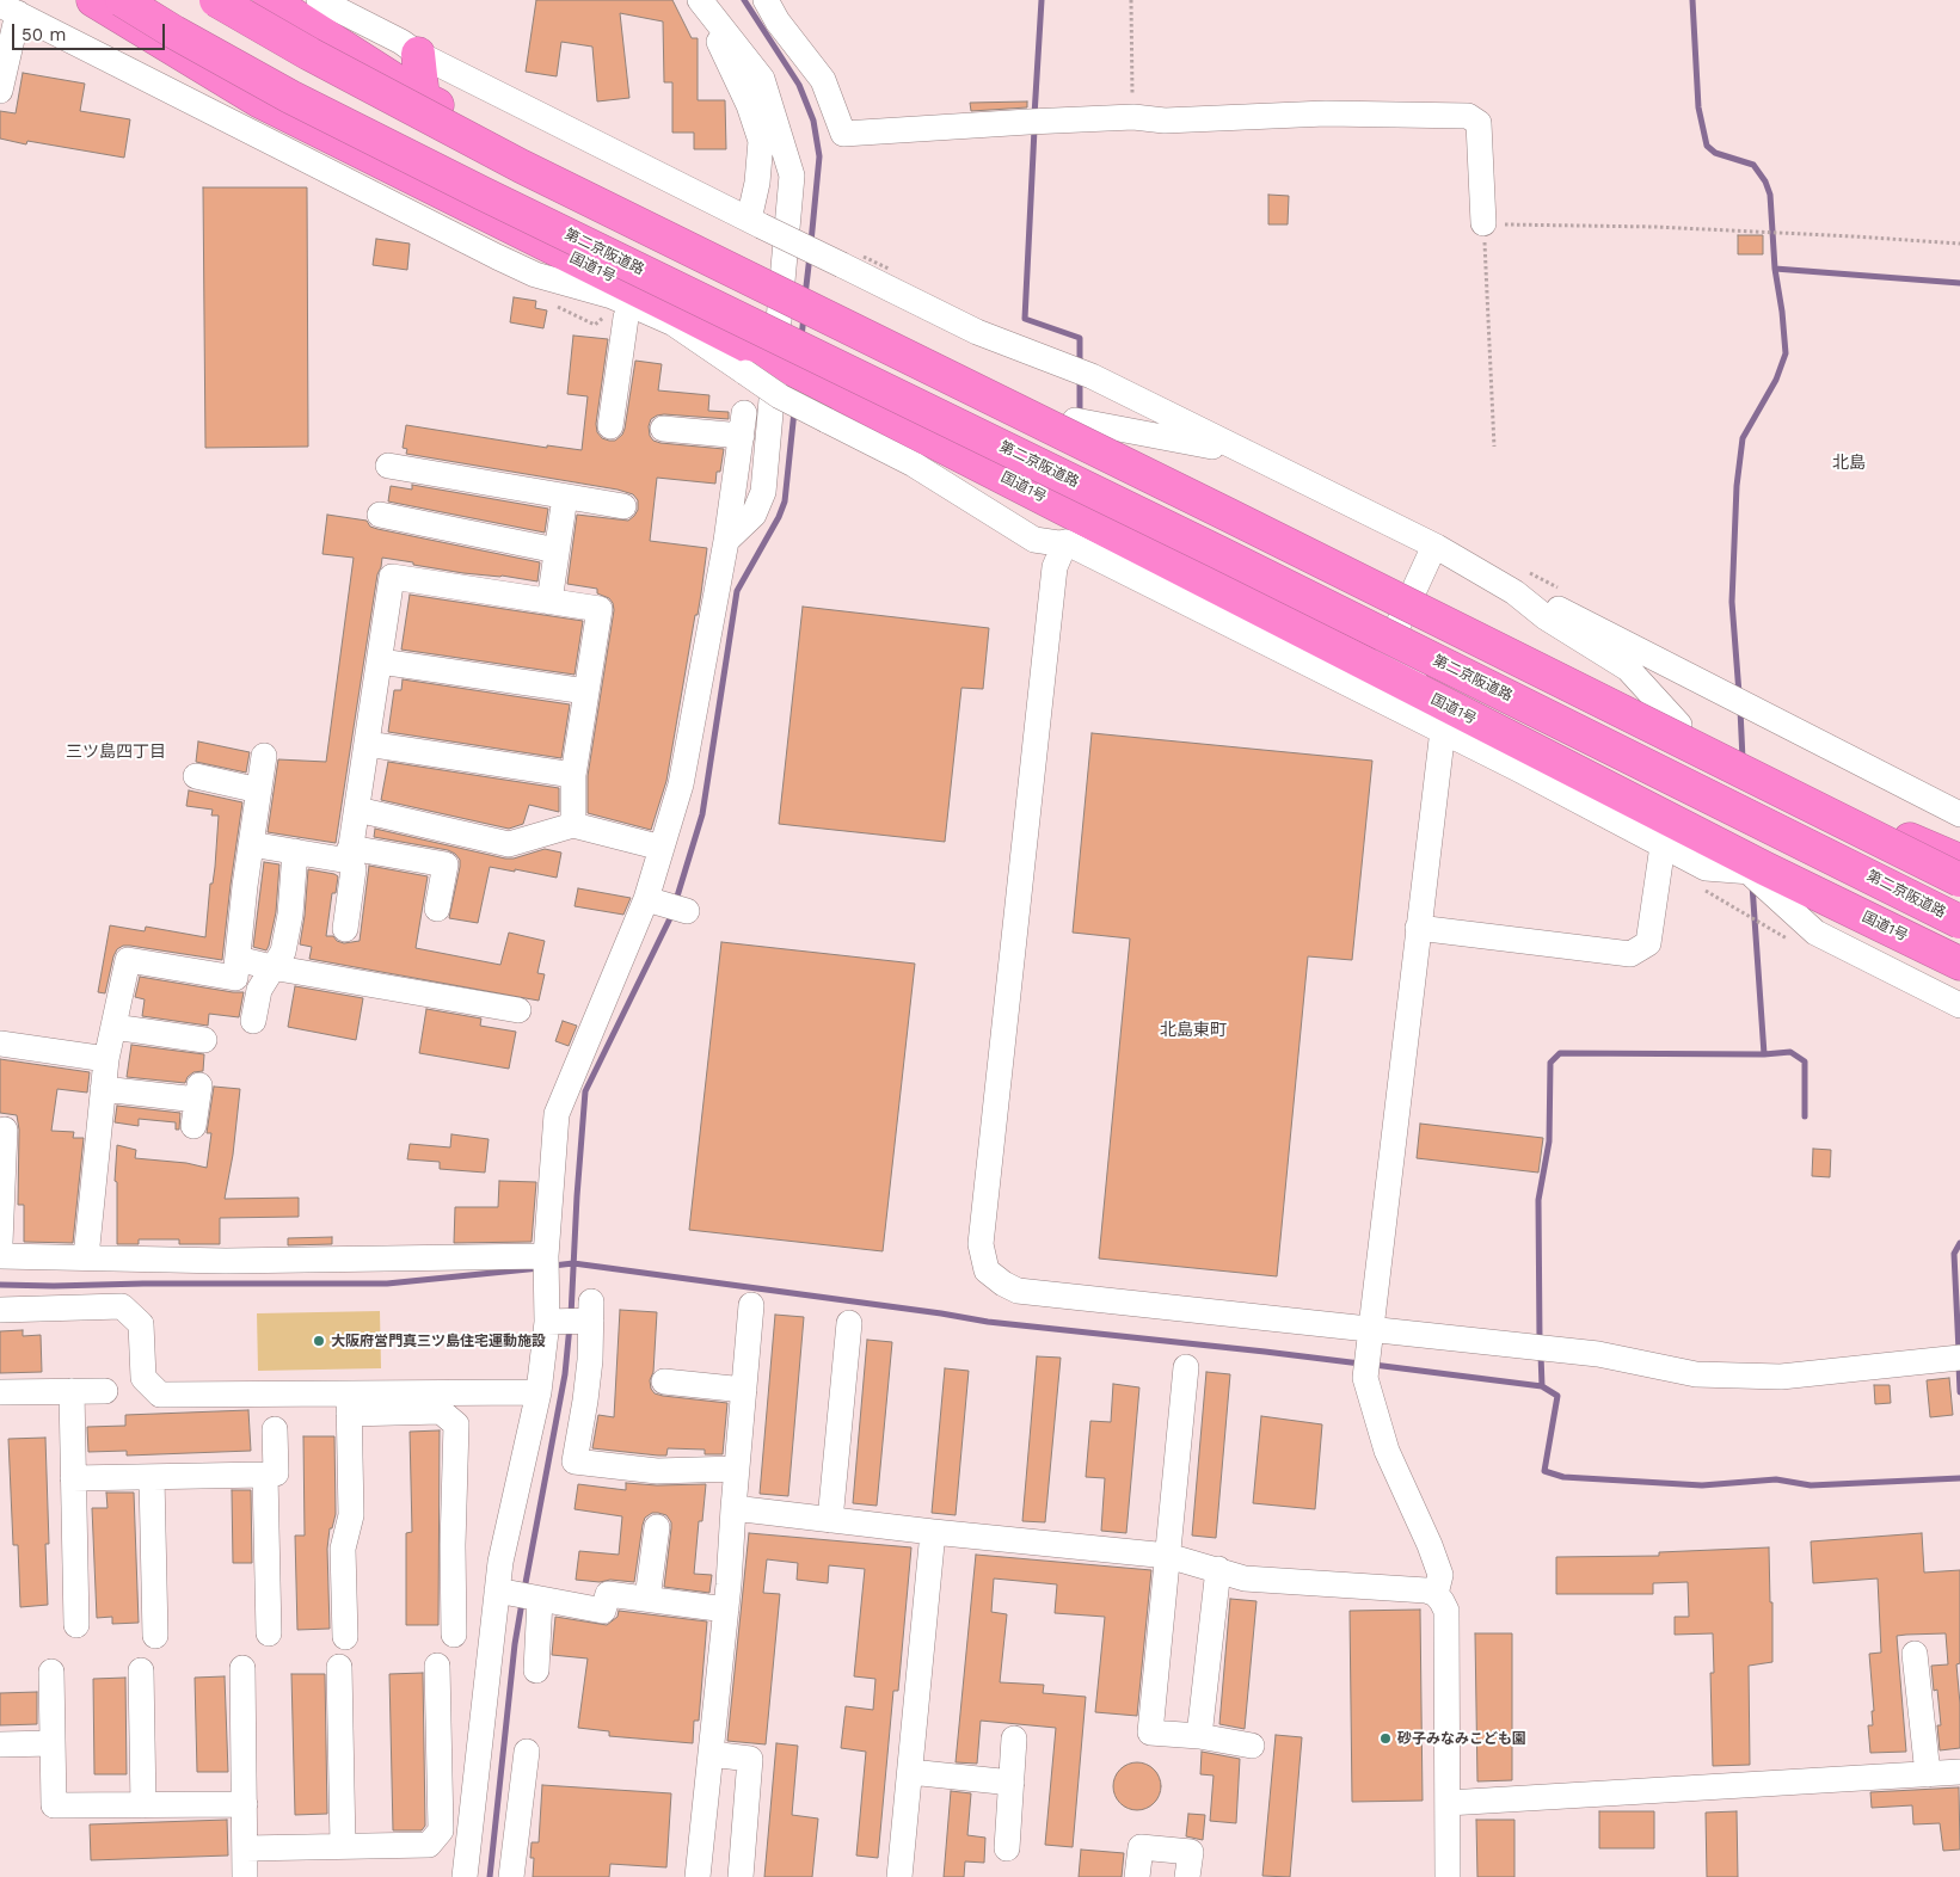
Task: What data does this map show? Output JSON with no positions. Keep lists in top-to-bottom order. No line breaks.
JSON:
{"streets":{"highway":["第二京阪道路","国道1号"]},"districts":["北島","三ツ島四丁目","北島東町"],"places":["大阪府営門真三ツ島住宅運動施設","砂子みなみこども園"],"scale_bar":"50 m"}
